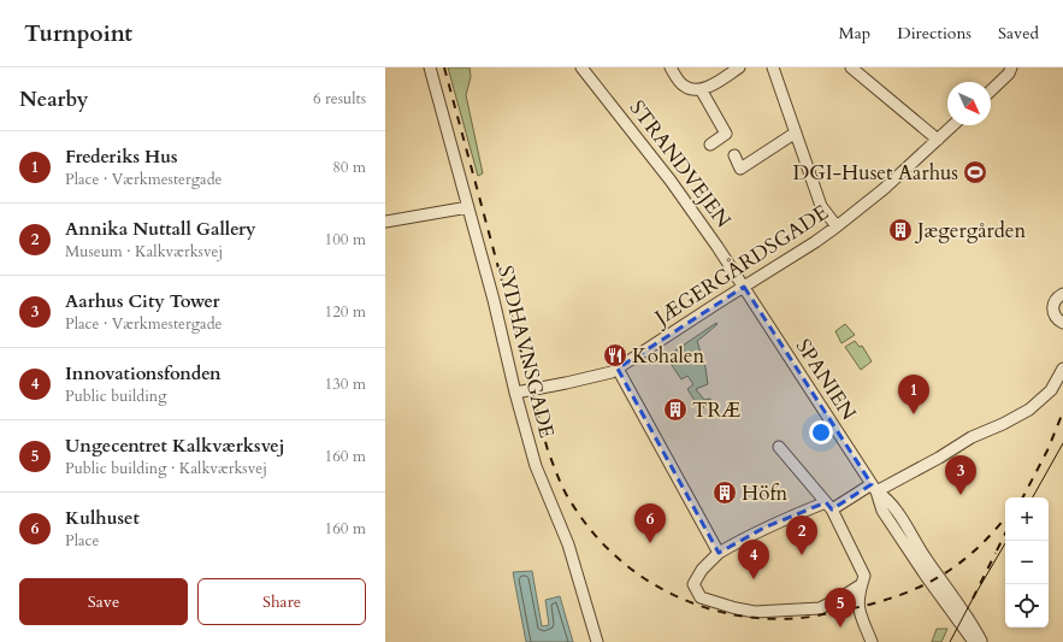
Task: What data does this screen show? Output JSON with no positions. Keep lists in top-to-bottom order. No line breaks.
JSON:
{"streets":{"street":["STRANDVEJEN","JÆGERGÅRDSGADE","SYDHAVNSGADE","SPANIEN"]},"crossings":[["STRANDVEJEN","JÆGERGÅRDSGADE"],["STRANDVEJEN","SPANIEN"],["JÆGERGÅRDSGADE","SYDHAVNSGADE"],["JÆGERGÅRDSGADE","SPANIEN"]],"places":{"sports":["DGI-Huset Aarhus"],"building":["Jægergården","TRÆ","Höfn"],"restaurant":["Kohalen"]},"north":"bottom right","page":{"header":"Turnpoint","nav":["Map","Directions","Saved"],"heading":["Nearby","6 results"],"list":[{"mark":"1","name":"Frederiks Hus","note":"Place · Værkmestergade","value":"80 m"},{"mark":"2","name":"Annika Nuttall Gallery","note":"Museum · Kalkværksvej","value":"100 m"},{"mark":"3","name":"Aarhus City Tower","note":"Place · Værkmestergade","value":"120 m"},{"mark":"4","name":"Innovationsfonden","note":"Public building","value":"130 m"},{"mark":"5","name":"Ungecentret Kalkværksvej","note":"Public building · Kalkværksvej","value":"160 m"},{"mark":"6","name":"Kulhuset","note":"Place","value":"160 m"}],"pins":["1","3","6","2","4","5"],"map_buttons":["+","−"],"buttons":["Save","Share"]}}
